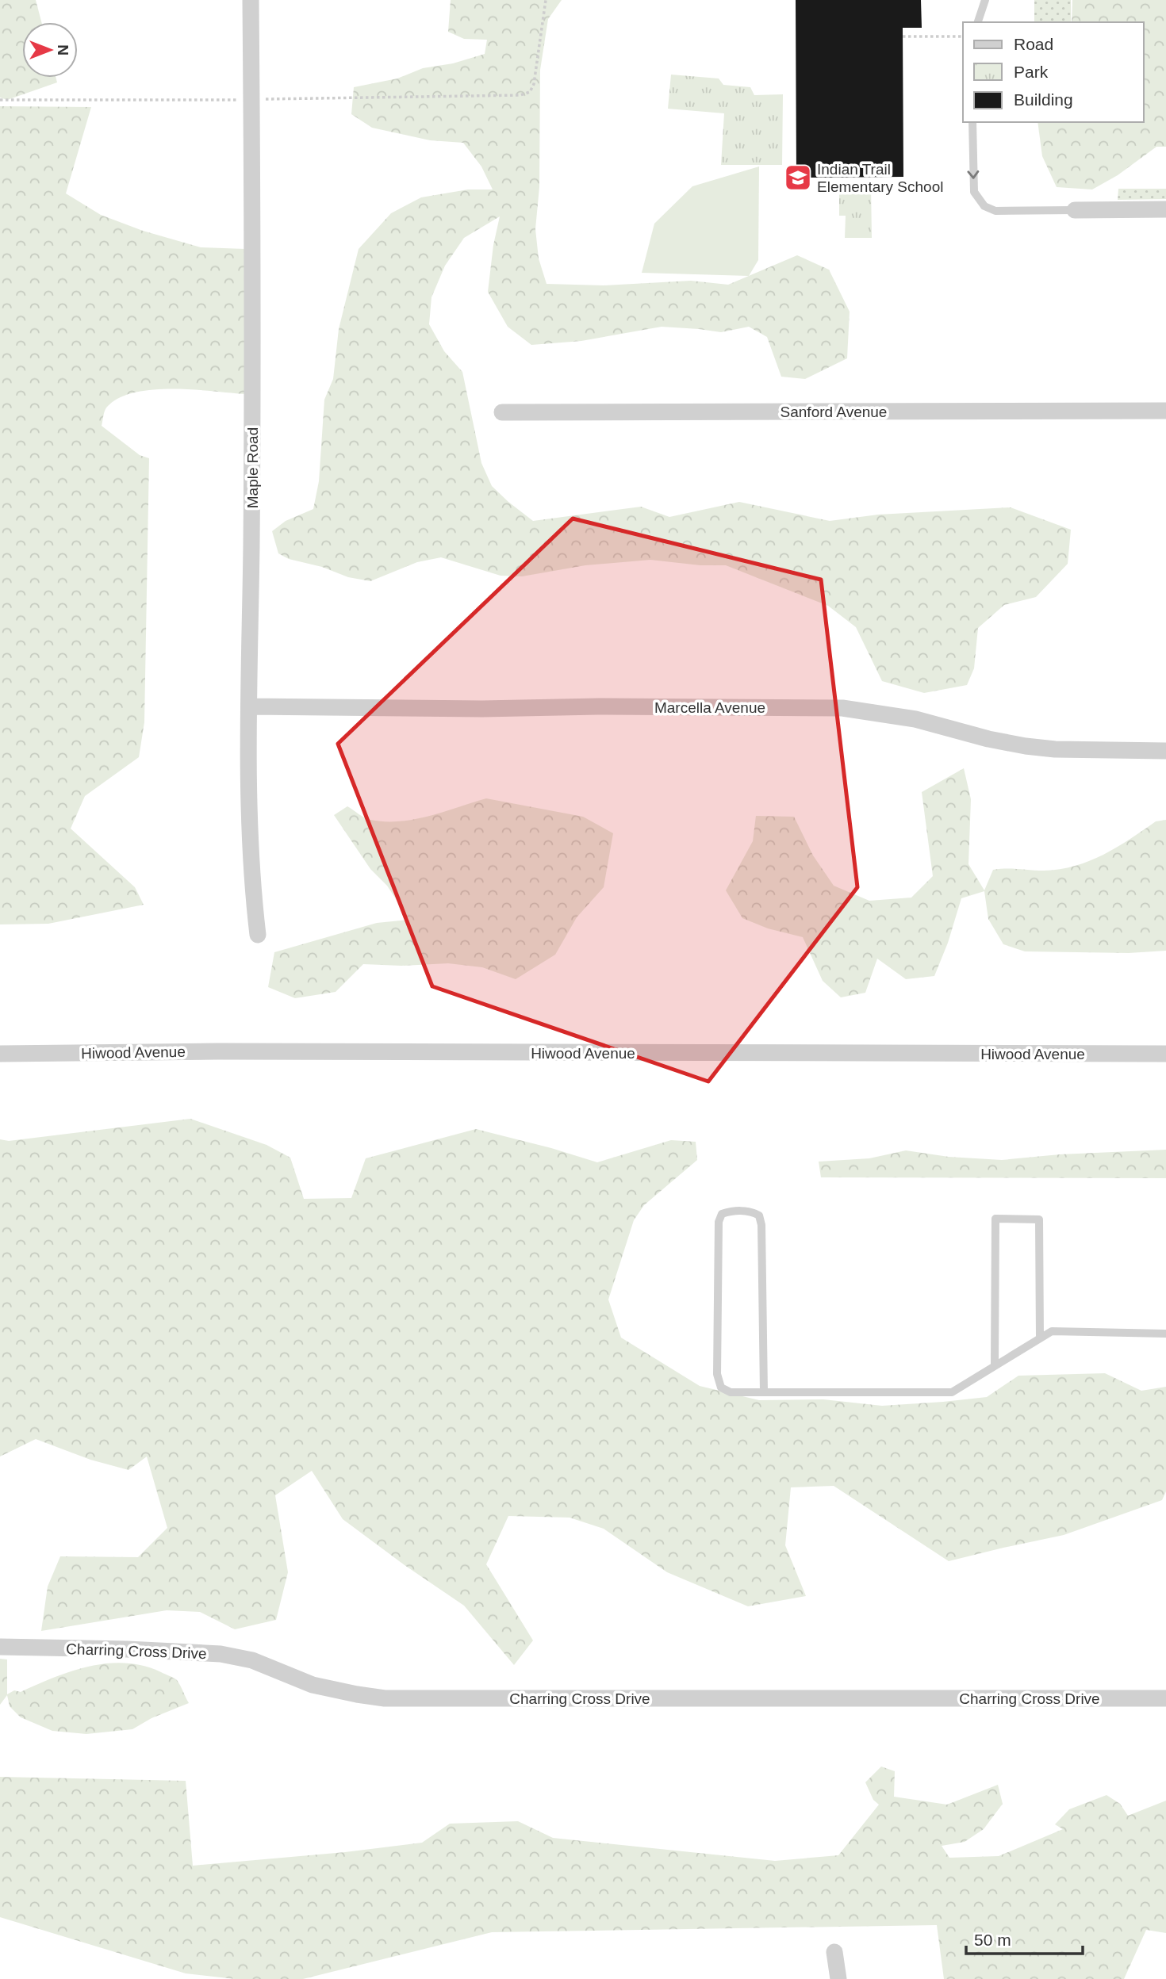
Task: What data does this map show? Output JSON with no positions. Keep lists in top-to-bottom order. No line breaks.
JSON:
{"streets":{"street":["Sanford Avenue","Maple Road","Marcella Avenue","Hiwood Avenue","Charring Cross Drive"]},"crossings":[["Maple Road","Marcella Avenue"]],"places":{"school or university":["Indian Trail Elementary School"]},"legend":["Road","Park","Building"],"scale_bar":"50 m","north":"right"}
